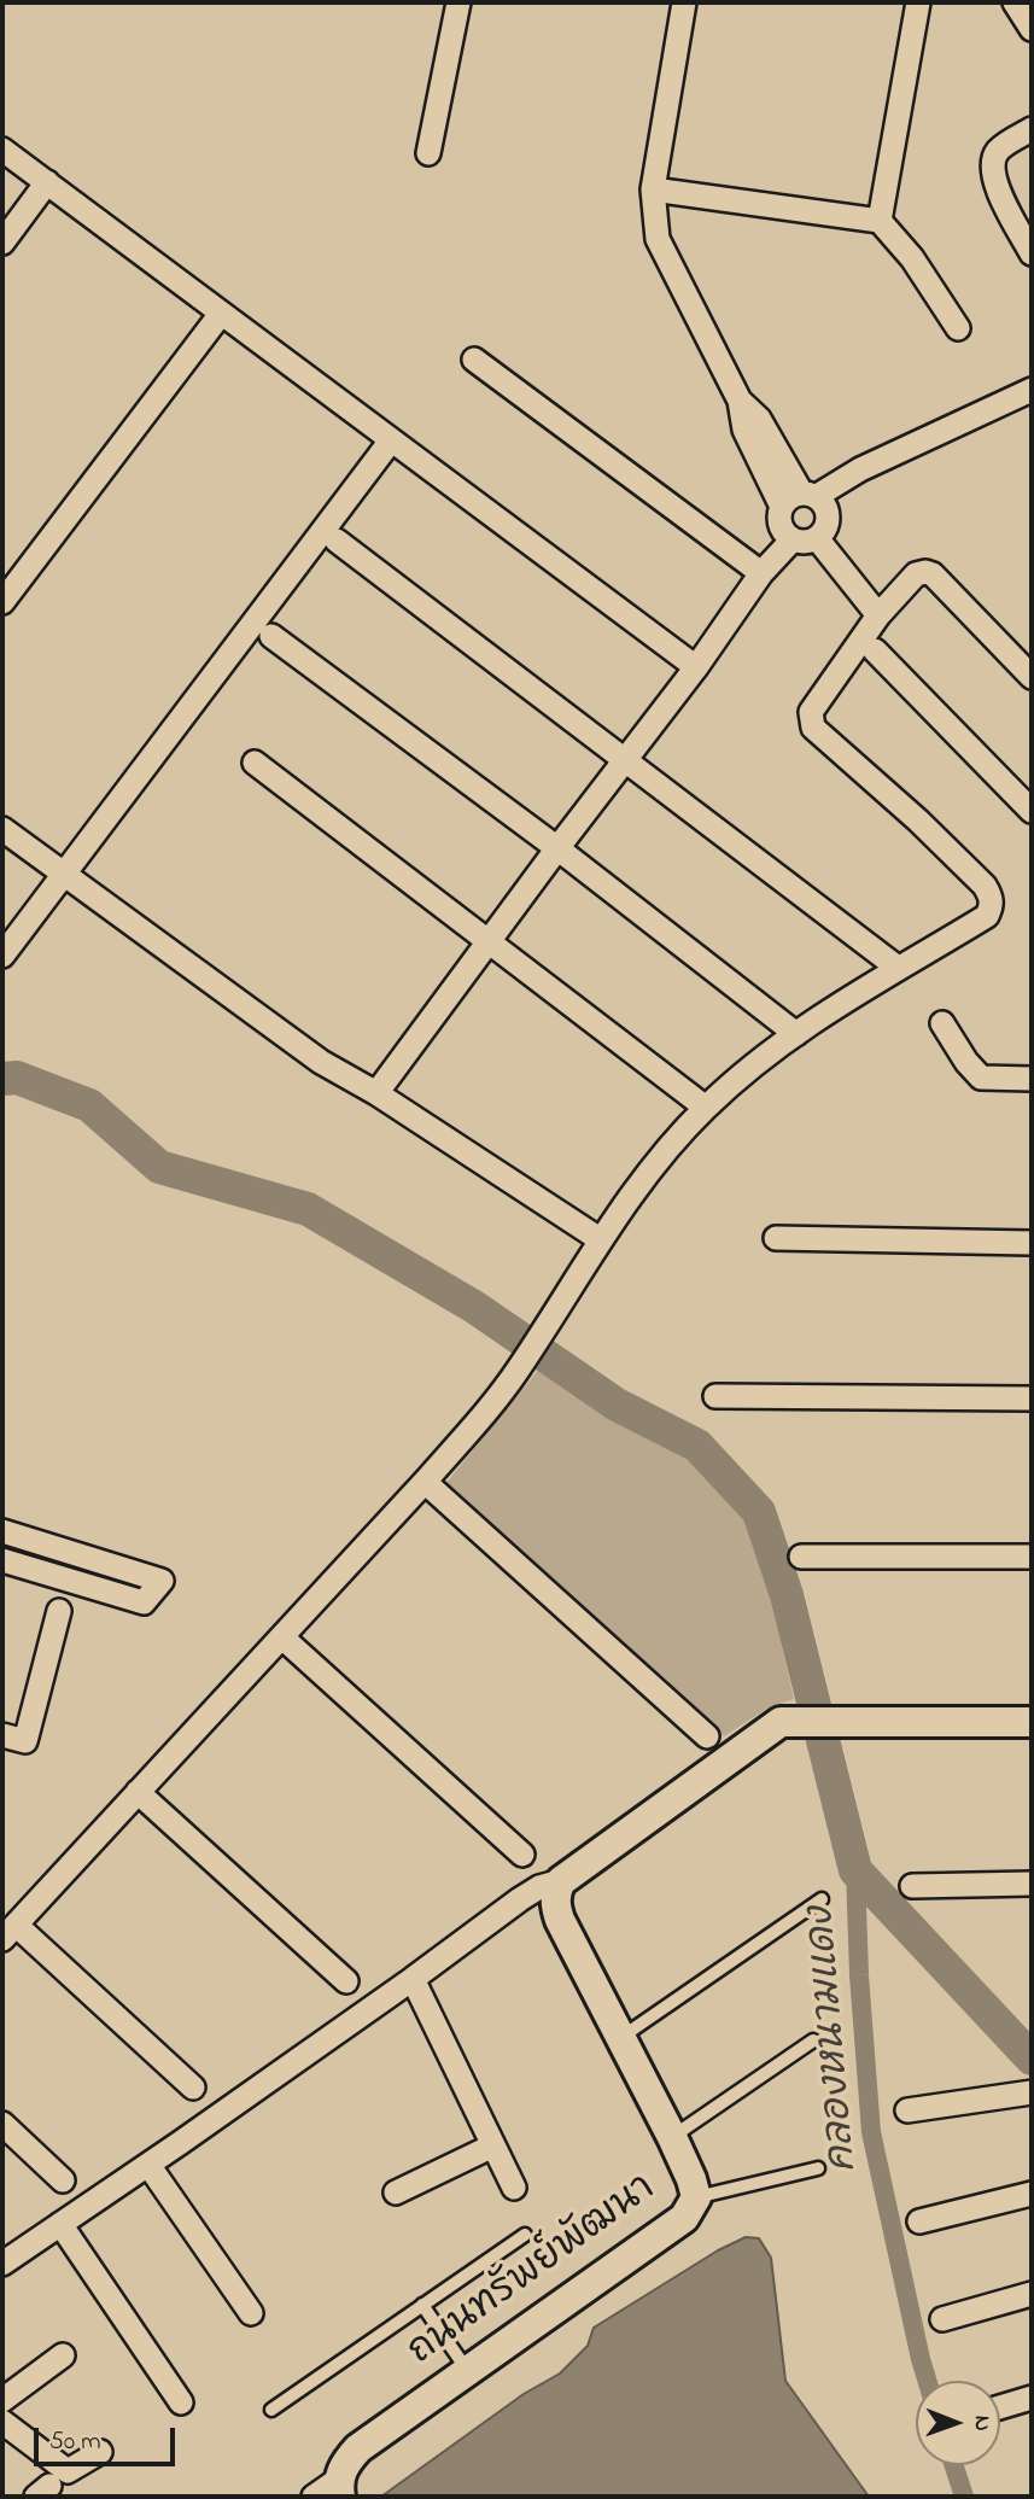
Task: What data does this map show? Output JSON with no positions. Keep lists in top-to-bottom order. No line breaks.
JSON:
{"streets":{"street":["ถนนทรัพย์พัฒนา"]},"water":["คลองหนามแดง"],"scale_bar":"50 m","north":"right"}
